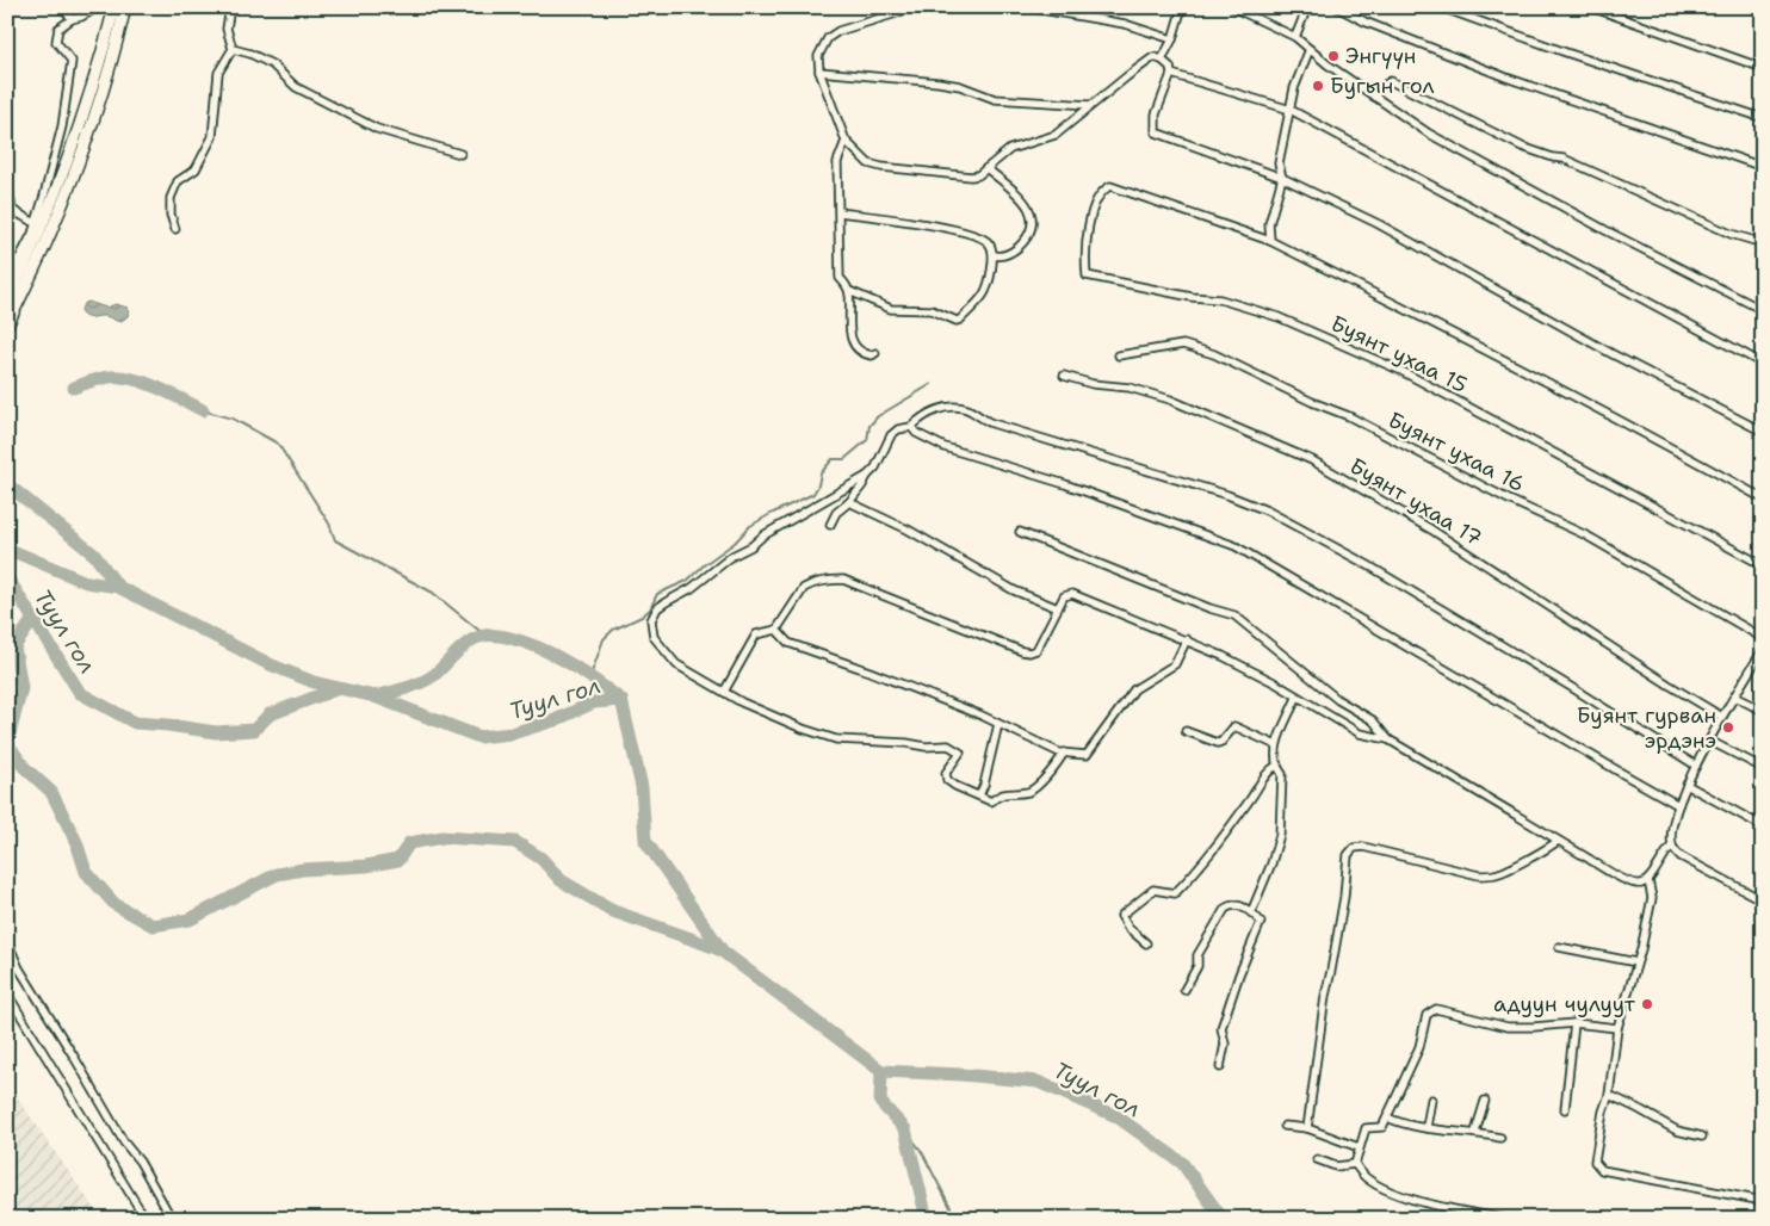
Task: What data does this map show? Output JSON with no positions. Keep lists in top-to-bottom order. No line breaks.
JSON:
{"streets":{"street":["Буянт ухаа 15","Буянт ухаа 16","Буянт ухаа 17"]},"water":["Туул гол"],"places":["Энгүүн","Бугын гол","Буянт гурван эрдэнэ","адуун чулуут"]}
